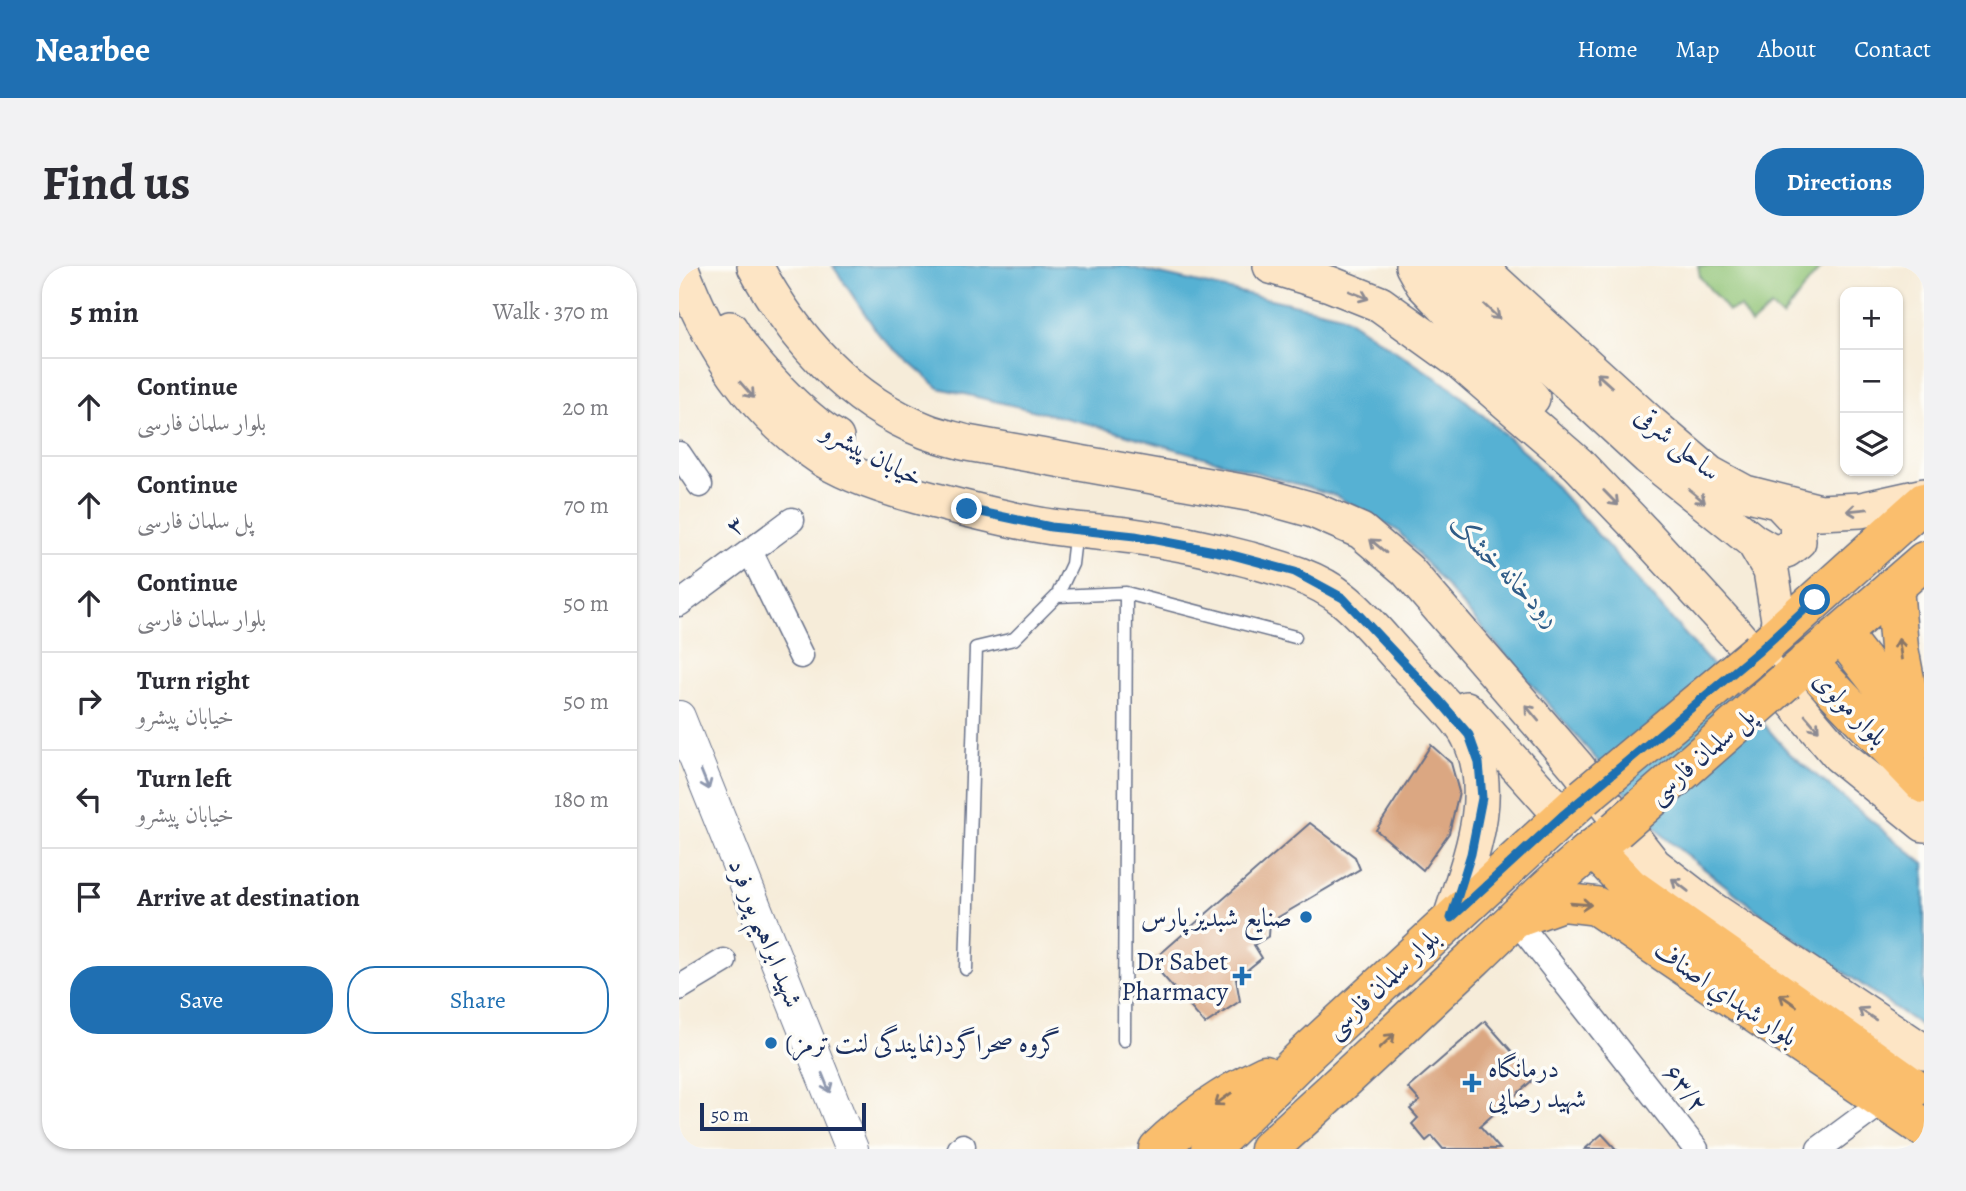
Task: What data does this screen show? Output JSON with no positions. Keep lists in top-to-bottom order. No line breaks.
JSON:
{"streets":{"main road":["ساحلی شرقی","خیابان پیشرو","بلوار مولوی","پل سلمان فارسی","بلوار سلمان فارسی","بلوار شهداي اصناف"],"street":["۳","شهید ابراهیم پور فرد","۶۳/۲"]},"crossings":[["ساحلی شرقی","پل سلمان فارسی"],["خیابان پیشرو","پل سلمان فارسی"],["خیابان پیشرو","بلوار سلمان فارسی"],["بلوار مولوی","پل سلمان فارسی"],["پل سلمان فارسی","بلوار سلمان فارسی"],["پل سلمان فارسی","بلوار شهداي اصناف"],["بلوار سلمان فارسی","بلوار شهداي اصناف"],["بلوار سلمان فارسی","۶۳/۲"],["بلوار شهداي اصناف","۶۳/۲"]],"one_way":["شهید ابراهیم پور فرد"],"water":["رودخانه خشک"],"places":{"other":["صنایع شبدیز پارس","گروه صحراگرد(نمایندگی لنت ترمز)"],"health":["Dr Sabet Pharmacy","درمانگاه شهید رضایی"]},"scale_bar":"50 m","page":{"header":"Nearbee","nav":["Home","Map","About","Contact"],"buttons":["Directions",["Save","Share"]],"title":"Find us","heading":["5 min","Walk · 370 m"],"map_buttons":["+","−"],"list":[["Continue","بلوار سلمان فارسی","20 m"],["Continue","پل سلمان فارسی","70 m"],["Continue","بلوار سلمان فارسی","50 m"],["Turn right","خیابان پیشرو","50 m"],["Turn left","خیابان پیشرو","180 m"],"Arrive at destination"],"scale":"50 m"}}
